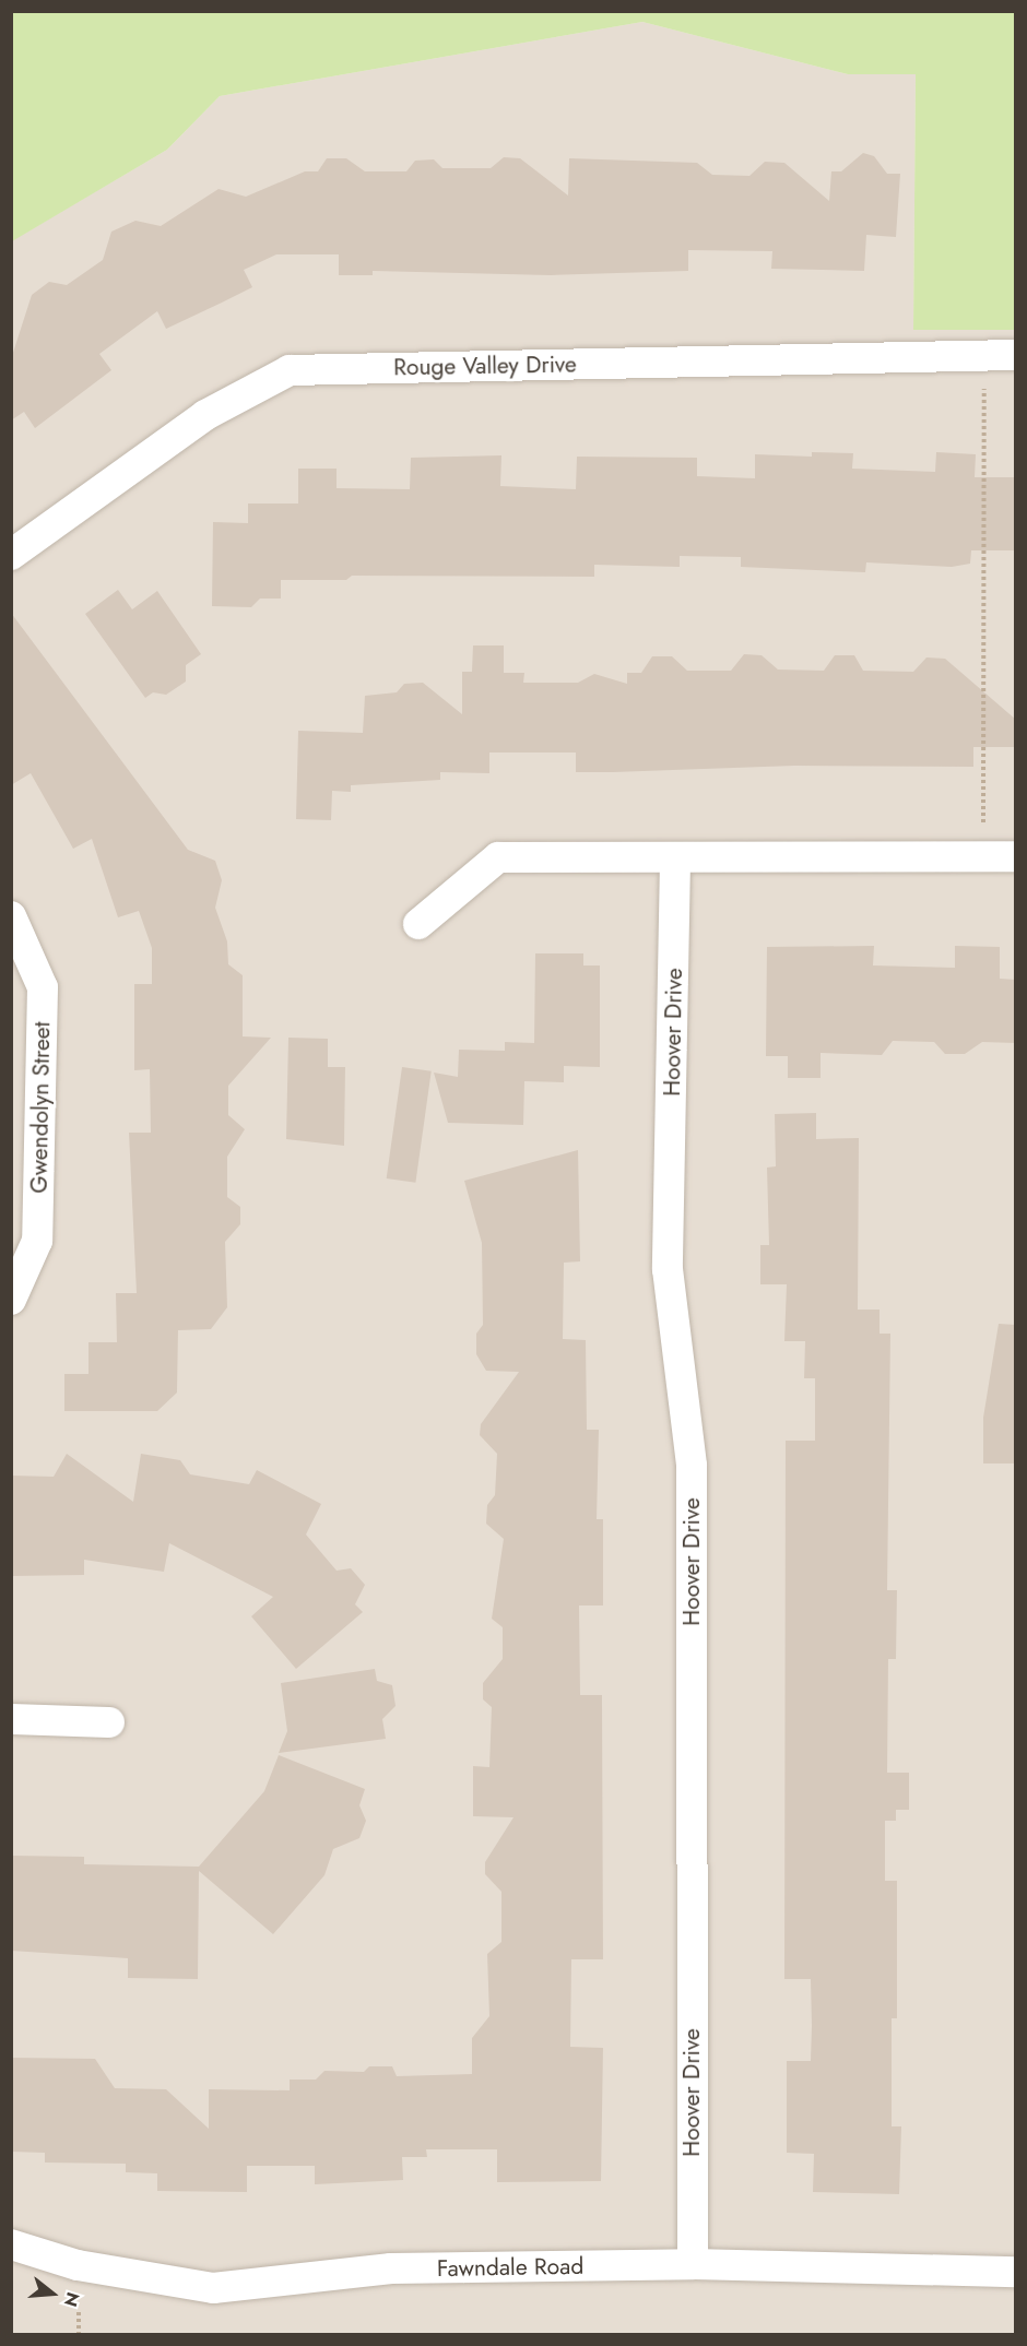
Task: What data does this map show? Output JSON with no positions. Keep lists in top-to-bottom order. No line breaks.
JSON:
{"streets":{"street":["Rouge Valley Drive","Hoover Drive","Gwendolyn Street","Fawndale Road"]},"crossings":[["Hoover Drive","Fawndale Road"]],"north":"right"}
